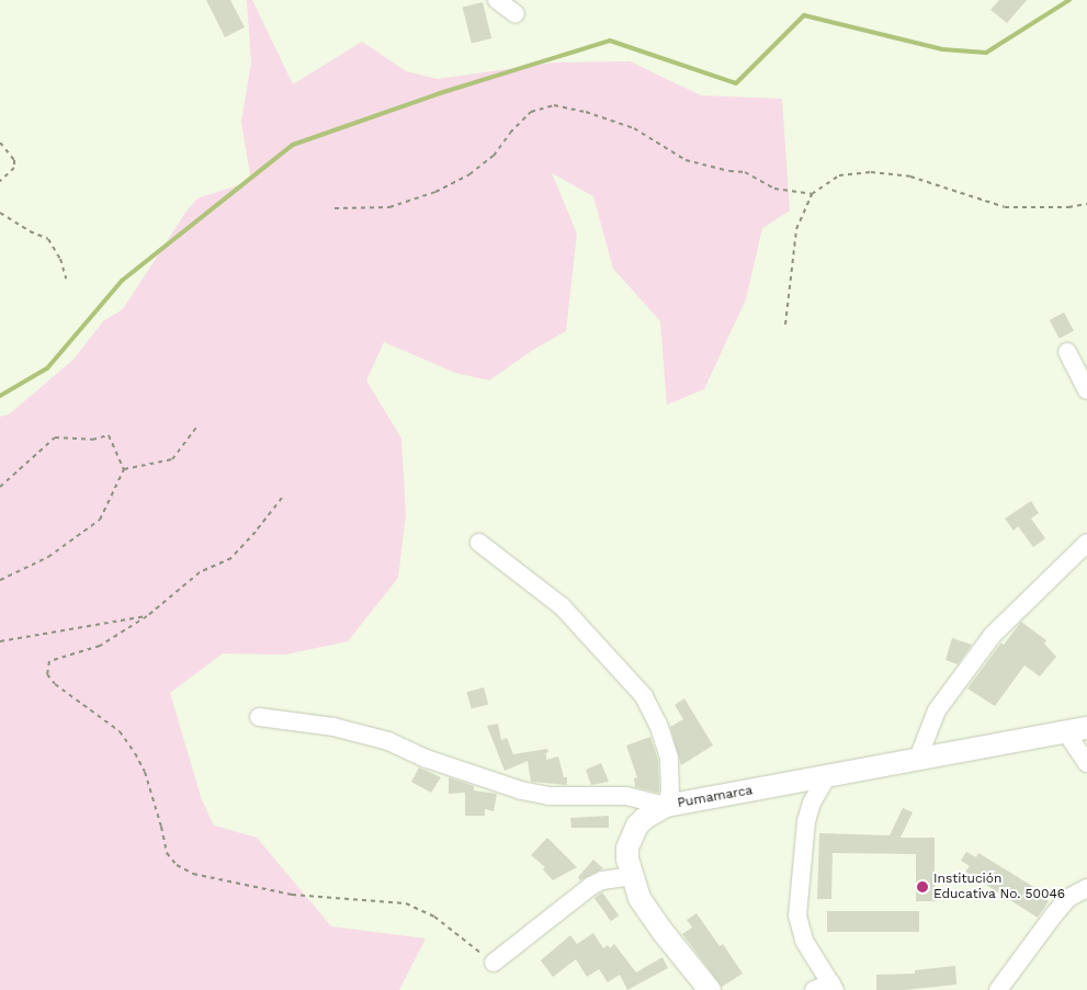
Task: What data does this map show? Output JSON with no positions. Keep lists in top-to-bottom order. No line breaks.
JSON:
{"streets":{"main road":["Pumamarca"]},"places":["Institución Educativa No. 50046"]}
